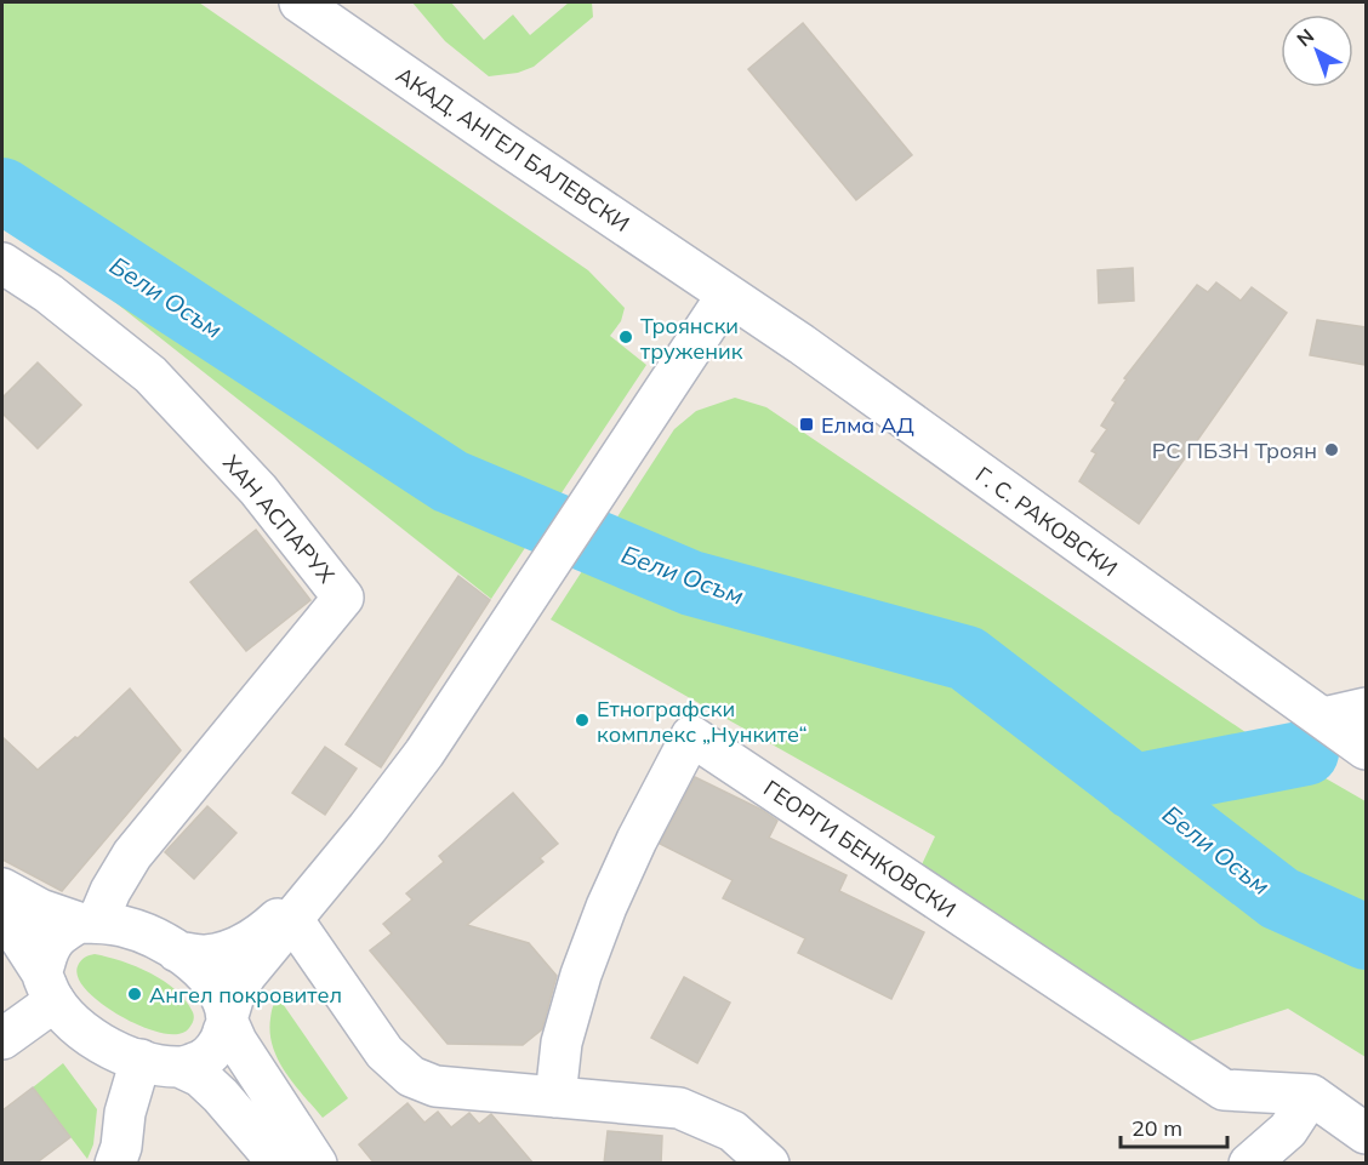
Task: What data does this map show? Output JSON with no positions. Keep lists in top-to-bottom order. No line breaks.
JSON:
{"streets":{"street":["АКАД. АНГЕЛ БАЛЕВСКИ","ХАН АСПАРУХ","Г. С. РАКОВСКИ","ГЕОРГИ БЕНКОВСКИ"]},"crossings":[["АКАД. АНГЕЛ БАЛЕВСКИ","Г. С. РАКОВСКИ"]],"water":["Бели Осъм"],"places":{"other":["Троянски труженик","РС ПБЗН Троян","Етнографски комплекс „Нунките“","Ангел покровител"],"transit":["Елма АД"]},"scale_bar":"20 m","north":"top left"}
